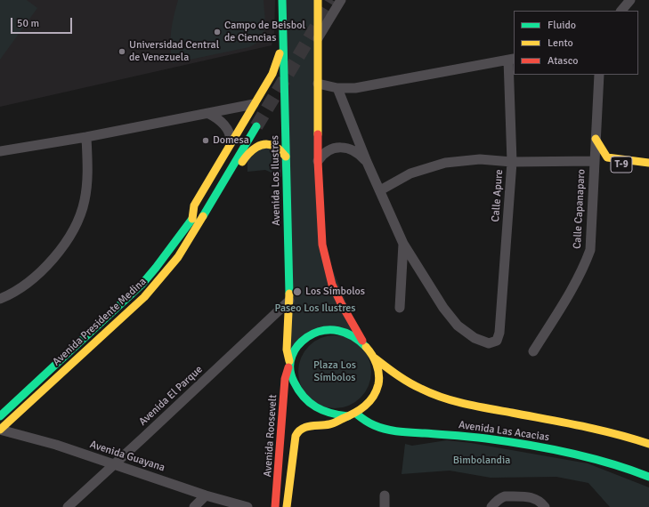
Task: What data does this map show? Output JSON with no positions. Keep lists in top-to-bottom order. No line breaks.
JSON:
{"streets":{"main road":["T-9","Avenida Los Ilustres","Avenida Presidente Medina","Avenida Las Acacias","Avenida Roosevelt"],"street":["Calle Apure","Calle Capanaparo","Avenida El Parque","Avenida Guayana"]},"crossings":[["T-9","Calle Capanaparo"],["Avenida Los Ilustres","Avenida El Parque"],["Avenida Los Ilustres","Avenida Las Acacias"],["Avenida Los Ilustres","Avenida Roosevelt"],["Avenida Presidente Medina","Avenida Guayana"],["Avenida El Parque","Avenida Guayana"],["Avenida Las Acacias","Avenida Roosevelt"]],"parks":["Paseo Los Ilustres","Plaza Los Símbolos","Bimbolandia"],"places":["Campo de Beisbol de Ciencias","Universidad Central de Venezuela","Domesa","Los Símbolos"],"legend":["Fluido","Lento","Atasco"],"scale_bar":"50 m"}
